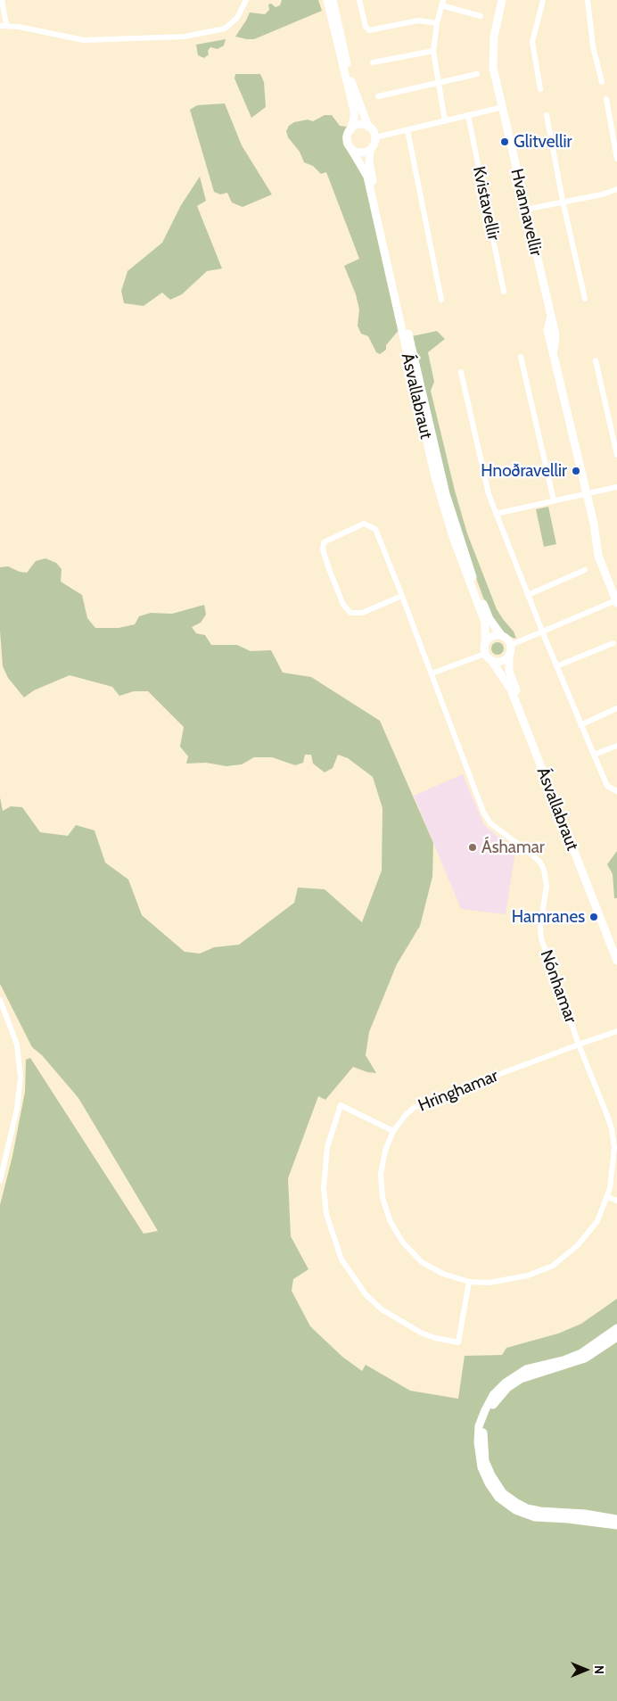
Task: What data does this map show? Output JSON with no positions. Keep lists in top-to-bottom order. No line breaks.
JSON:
{"streets":{"main road":["Hvannavellir","Ásvallabraut"],"street":["Kvistavellir","Nónhamar","Hringhamar"]},"crossings":[["Nónhamar","Hringhamar"]],"places":["Glitvellir","Hnoðravellir","Áshamar","Hamranes"],"north":"right"}
